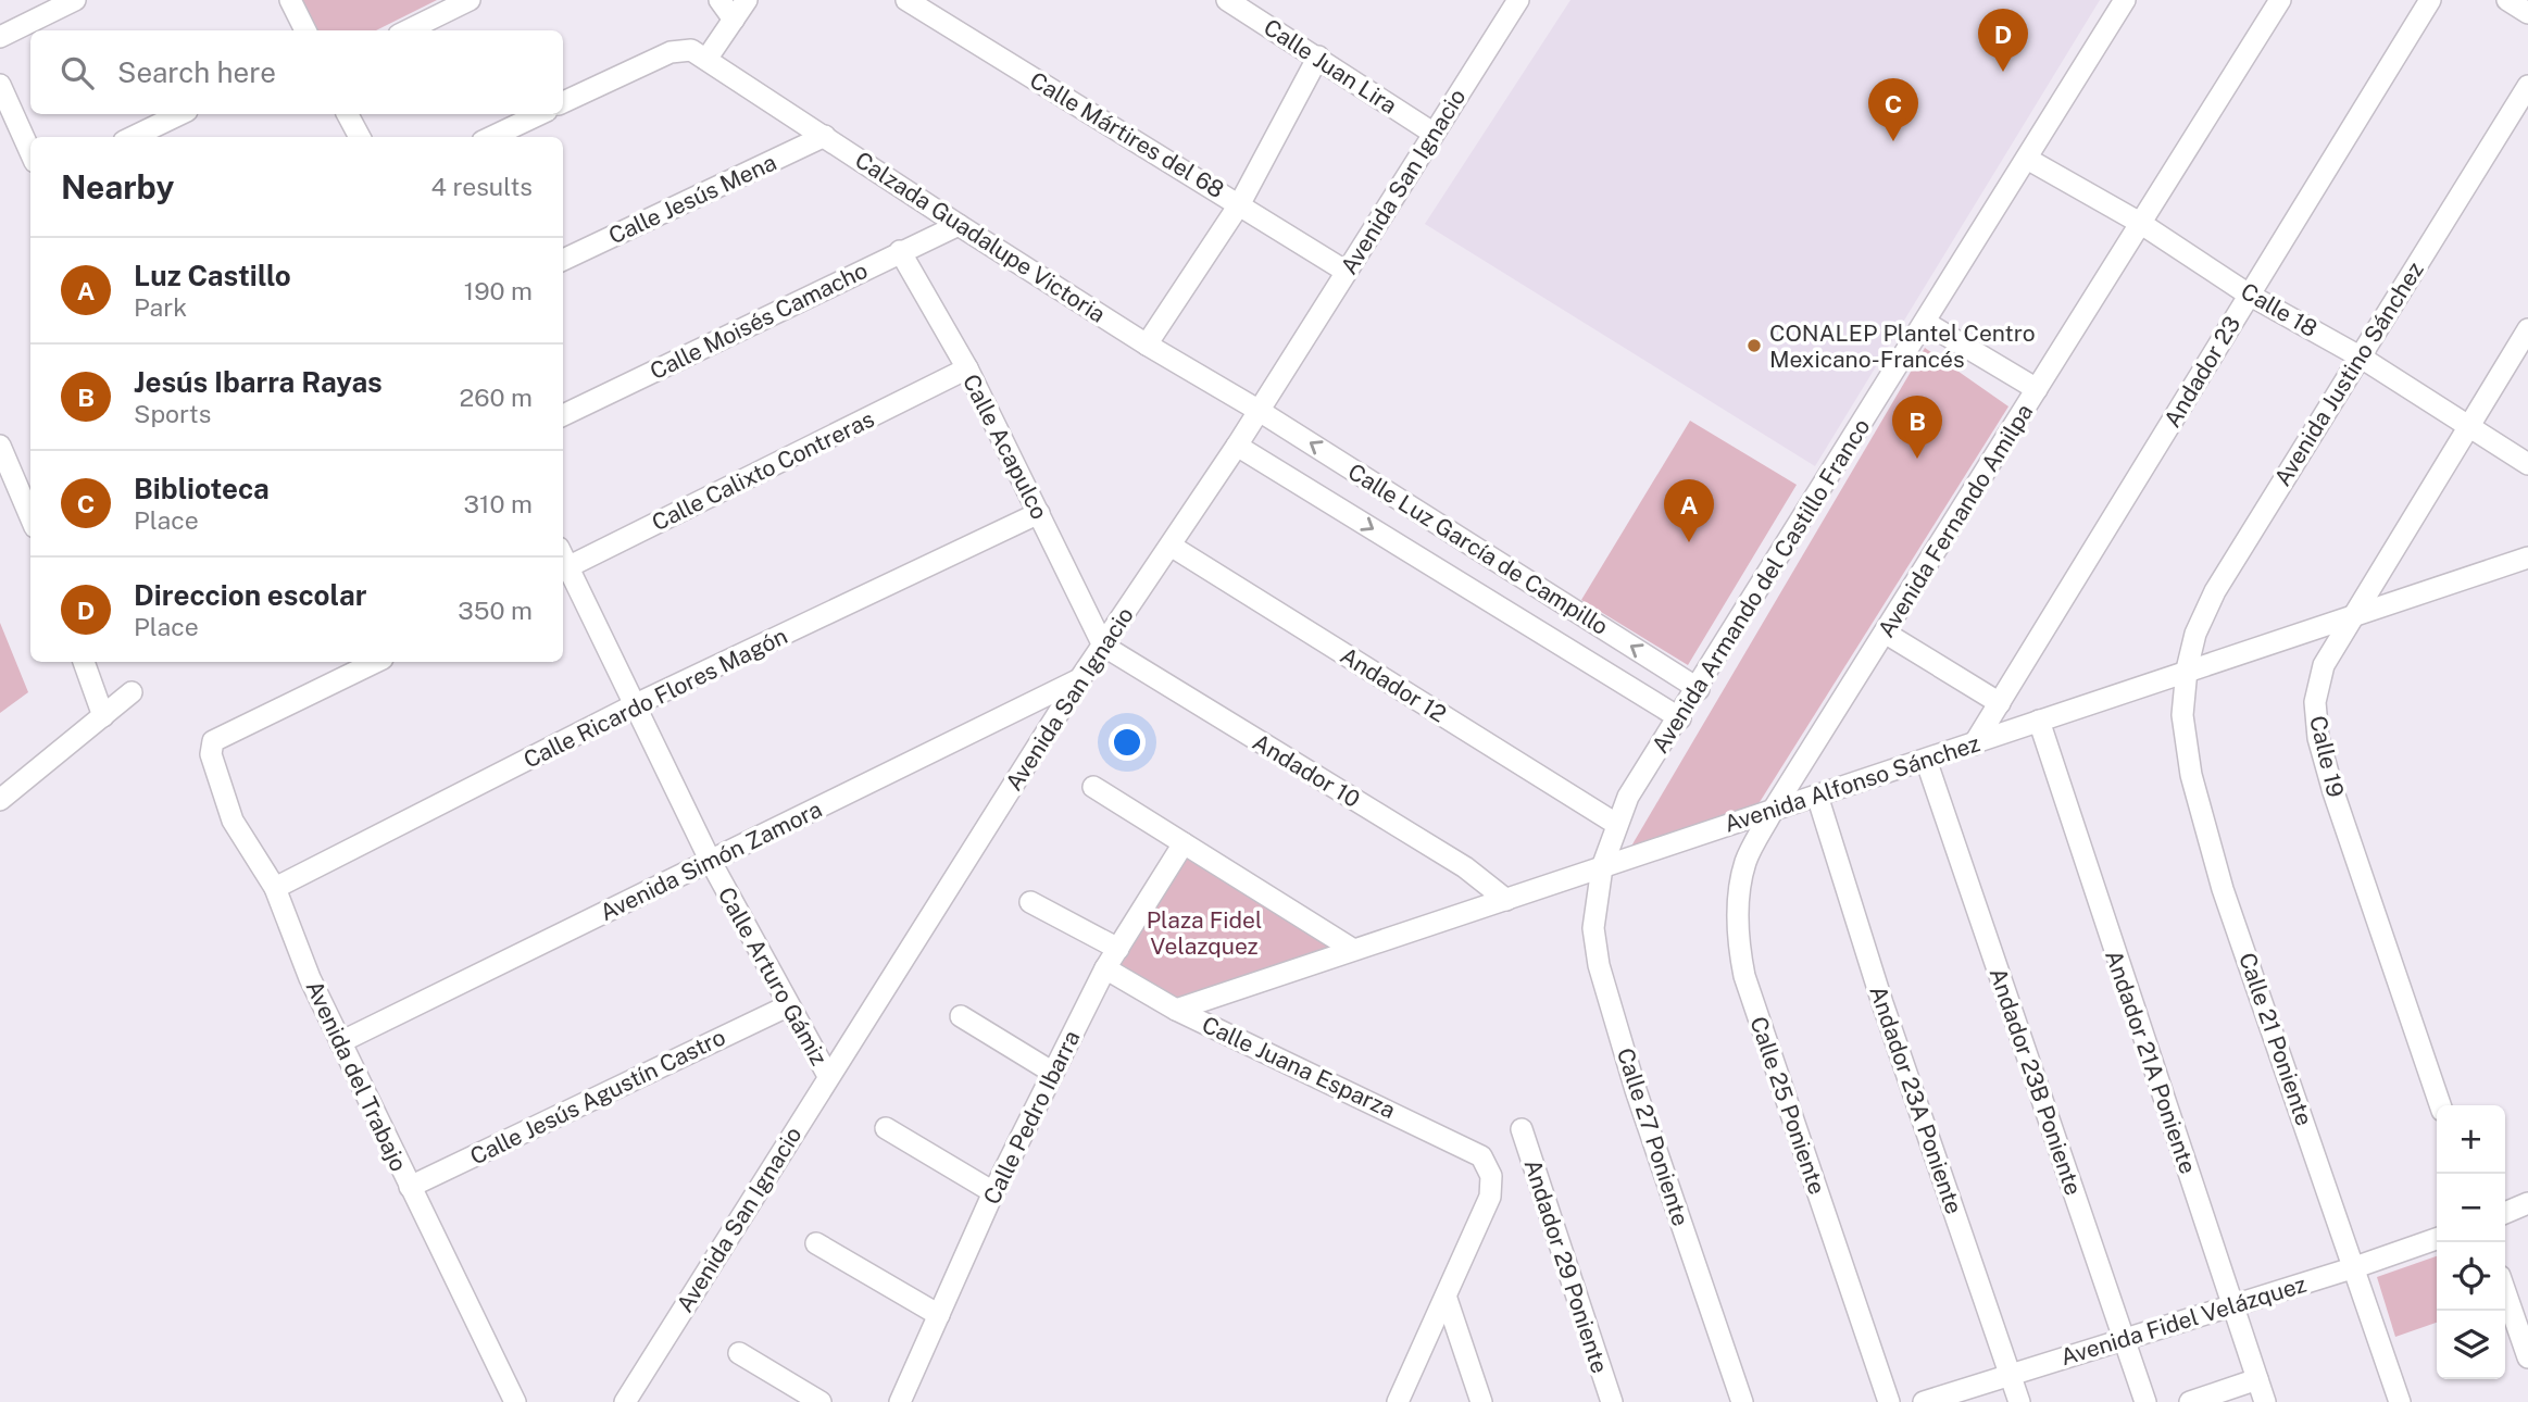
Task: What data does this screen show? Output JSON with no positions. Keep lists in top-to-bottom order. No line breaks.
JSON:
{"streets":{"street":["Calle Juan Lira","Calle Mártires del 68","Avenida San Ignacio","Calle Jesús Mena","Calzada Guadalupe Victoria","Calle 18","Calle Moisés Camacho","Andador 23","Avenida Justino Sánchez","Calle Acapulco","Calle Calixto Contreras","Avenida Fernando Amilpa","Calle Luz García de Campillo","Avenida Armando del Castillo Franco","Andador 12","Calle Ricardo Flores Magón","Calle 19","Andador 10","Avenida Alfonso Sánchez","Avenida Simón Zamora","Calle Arturo Gámiz","Calle 21 Poniente","Andador 21A Poniente","Calle Juana Esparza","Avenida del Trabajo","Andador 23B Poniente","Calle Jesús Agustín Castro","Andador 23A Poniente","Calle 25 Poniente","Calle Pedro Ibarra","Calle 27 Poniente","Andador 29 Poniente","Avenida Fidel Velázquez"]},"crossings":[["Calle Juan Lira","Avenida San Ignacio"],["Calle Mártires del 68","Avenida San Ignacio"],["Avenida San Ignacio","Calzada Guadalupe Victoria"],["Avenida San Ignacio","Calle Acapulco"],["Avenida San Ignacio","Calle Luz García de Campillo"],["Avenida San Ignacio","Andador 12"],["Avenida San Ignacio","Andador 10"],["Avenida San Ignacio","Avenida Simón Zamora"],["Avenida San Ignacio","Calle Arturo Gámiz"],["Calle Jesús Mena","Calzada Guadalupe Victoria"],["Calzada Guadalupe Victoria","Calle Moisés Camacho"],["Calzada Guadalupe Victoria","Calle Luz García de Campillo"],["Calle 18","Andador 23"],["Calle 18","Avenida Justino Sánchez"],["Calle 18","Avenida Fernando Amilpa"],["Calle 18","Avenida Armando del Castillo Franco"],["Calle 18","Calle 19"],["Calle Moisés Camacho","Calle Acapulco"],["Andador 23","Avenida Alfonso Sánchez"],["Avenida Justino Sánchez","Avenida Alfonso Sánchez"],["Avenida Justino Sánchez","Calle 21 Poniente"],["Calle Acapulco","Calle Calixto Contreras"],["Calle Acapulco","Calle Ricardo Flores Magón"],["Calle Acapulco","Andador 10"],["Avenida Fernando Amilpa","Avenida Alfonso Sánchez"],["Avenida Fernando Amilpa","Calle 25 Poniente"],["Calle Luz García de Campillo","Avenida Armando del Castillo Franco"],["Avenida Armando del Castillo Franco","Andador 12"],["Avenida Armando del Castillo Franco","Avenida Alfonso Sánchez"],["Avenida Armando del Castillo Franco","Calle 27 Poniente"],["Calle Ricardo Flores Magón","Calle Arturo Gámiz"],["Calle Ricardo Flores Magón","Avenida del Trabajo"],["Calle 19","Avenida Alfonso Sánchez"],["Andador 10","Avenida Alfonso Sánchez"],["Avenida Alfonso Sánchez","Calle 21 Poniente"],["Avenida Alfonso Sánchez","Andador 21A Poniente"],["Avenida Alfonso Sánchez","Calle Juana Esparza"],["Avenida Alfonso Sánchez","Andador 23B Poniente"],["Avenida Alfonso Sánchez","Andador 23A Poniente"],["Avenida Alfonso Sánchez","Calle 25 Poniente"],["Avenida Alfonso Sánchez","Calle 27 Poniente"],["Avenida Simón Zamora","Calle Arturo Gámiz"],["Avenida Simón Zamora","Avenida del Trabajo"],["Calle Arturo Gámiz","Calle Jesús Agustín Castro"],["Calle 21 Poniente","Avenida Fidel Velázquez"],["Andador 21A Poniente","Avenida Fidel Velázquez"],["Calle Juana Esparza","Calle Pedro Ibarra"],["Avenida del Trabajo","Calle Jesús Agustín Castro"],["Andador 23B Poniente","Avenida Fidel Velázquez"],["Andador 23A Poniente","Avenida Fidel Velázquez"]],"parks":["Plaza Fidel Velazquez"],"places":["CONALEP Plantel Centro Mexicano-Francés"],"page":{"pins":["D","C","B","A"],"search":"Search here","heading":["Nearby","4 results"],"list":[{"mark":"A","name":"Luz Castillo","note":"Park","value":"190 m"},{"mark":"B","name":"Jesús Ibarra Rayas","note":"Sports","value":"260 m"},{"mark":"C","name":"Biblioteca","note":"Place","value":"310 m"},{"mark":"D","name":"Direccion escolar","note":"Place","value":"350 m"}],"map_buttons":["+","−"]}}
